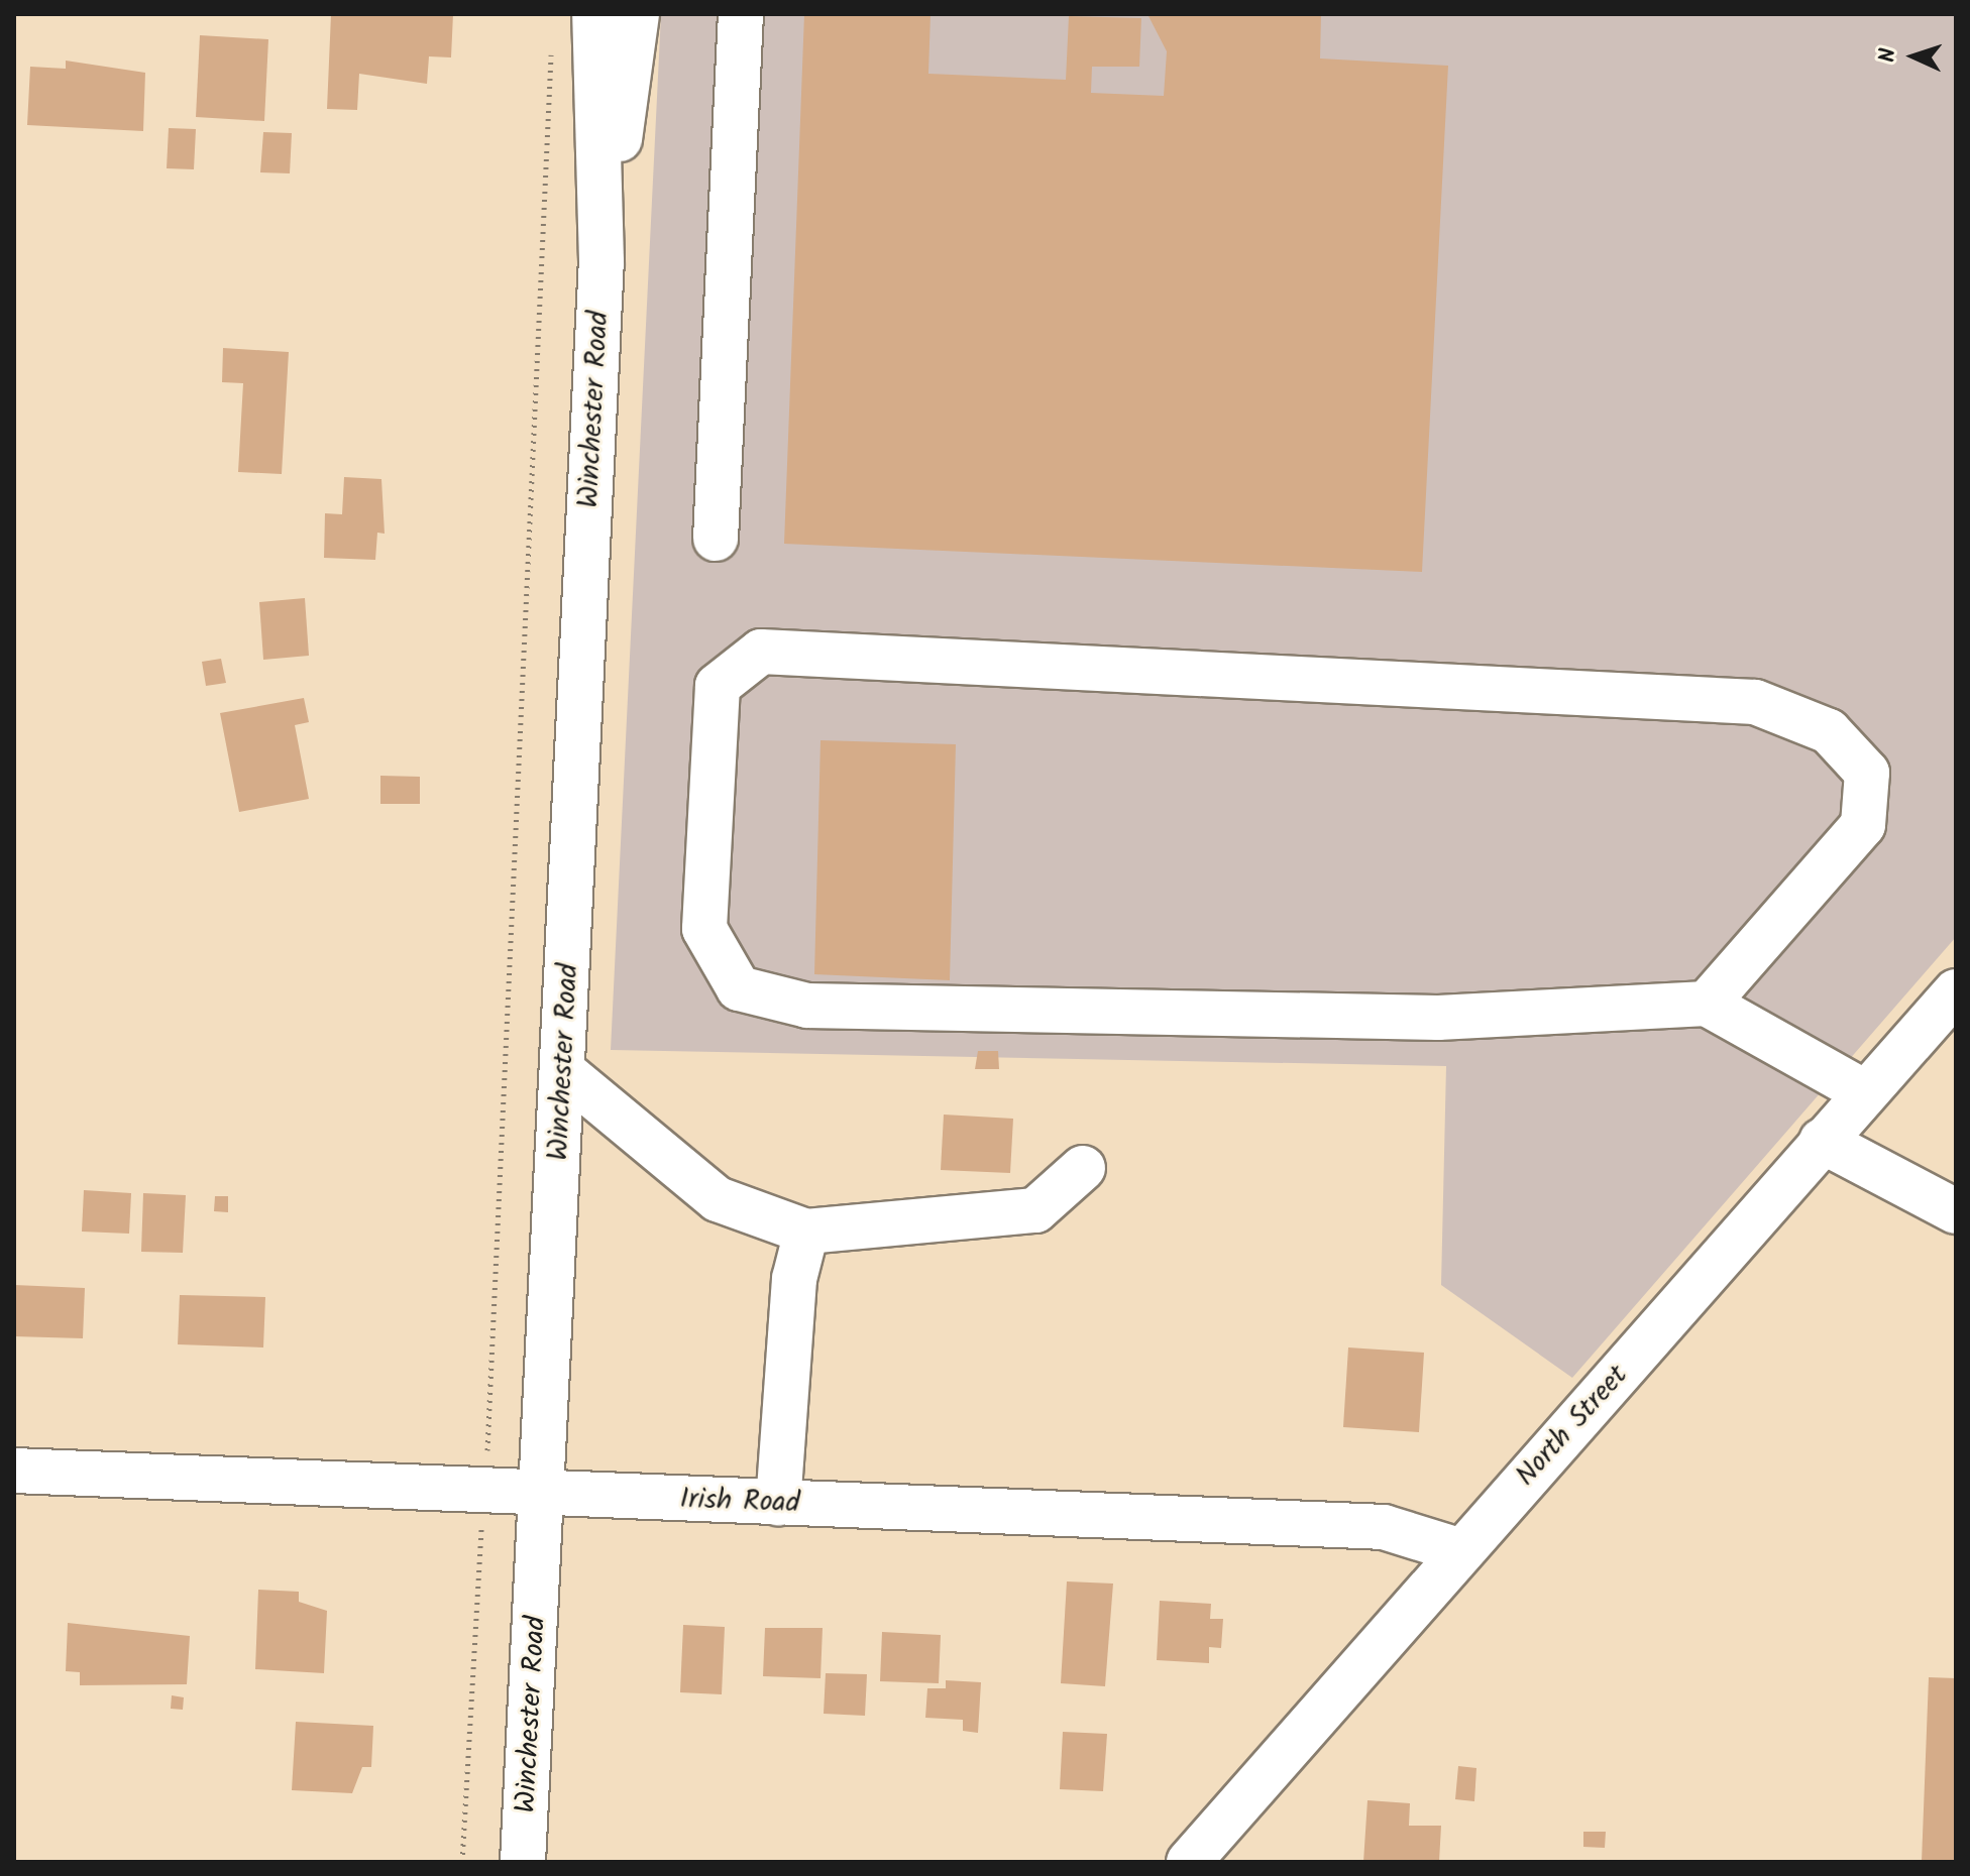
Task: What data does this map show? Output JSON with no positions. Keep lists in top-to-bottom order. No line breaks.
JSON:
{"streets":{"street":["Winchester Road","North Street","Irish Road"]},"crossings":[["Winchester Road","Irish Road"],["North Street","Irish Road"]],"north":"left"}
